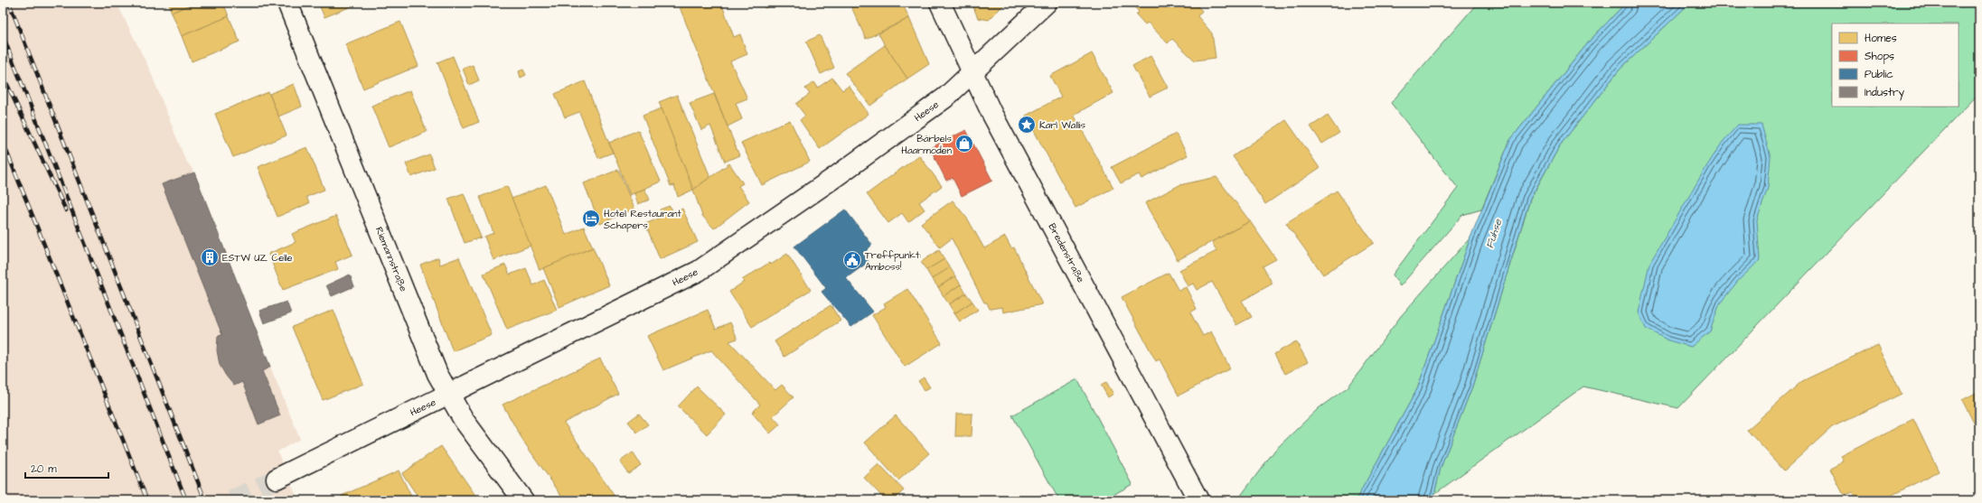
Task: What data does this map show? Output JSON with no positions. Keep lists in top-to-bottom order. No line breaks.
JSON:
{"streets":{"street":["Heese","Bredenstraße","Riemannstraße"]},"crossings":[["Heese","Bredenstraße"],["Heese","Riemannstraße"]],"water":["Fuhse"],"places":{"place":["Karl Wallis"],"shop":["Bärbels Haarmoden"],"hotel":["Hotel Restaurant Schapers"],"building":["ESTW UZ Celle"],"public building":["Treffpunkt: Amboss!"]},"legend":["Homes","Shops","Public","Industry"],"scale_bar":"20 m"}
